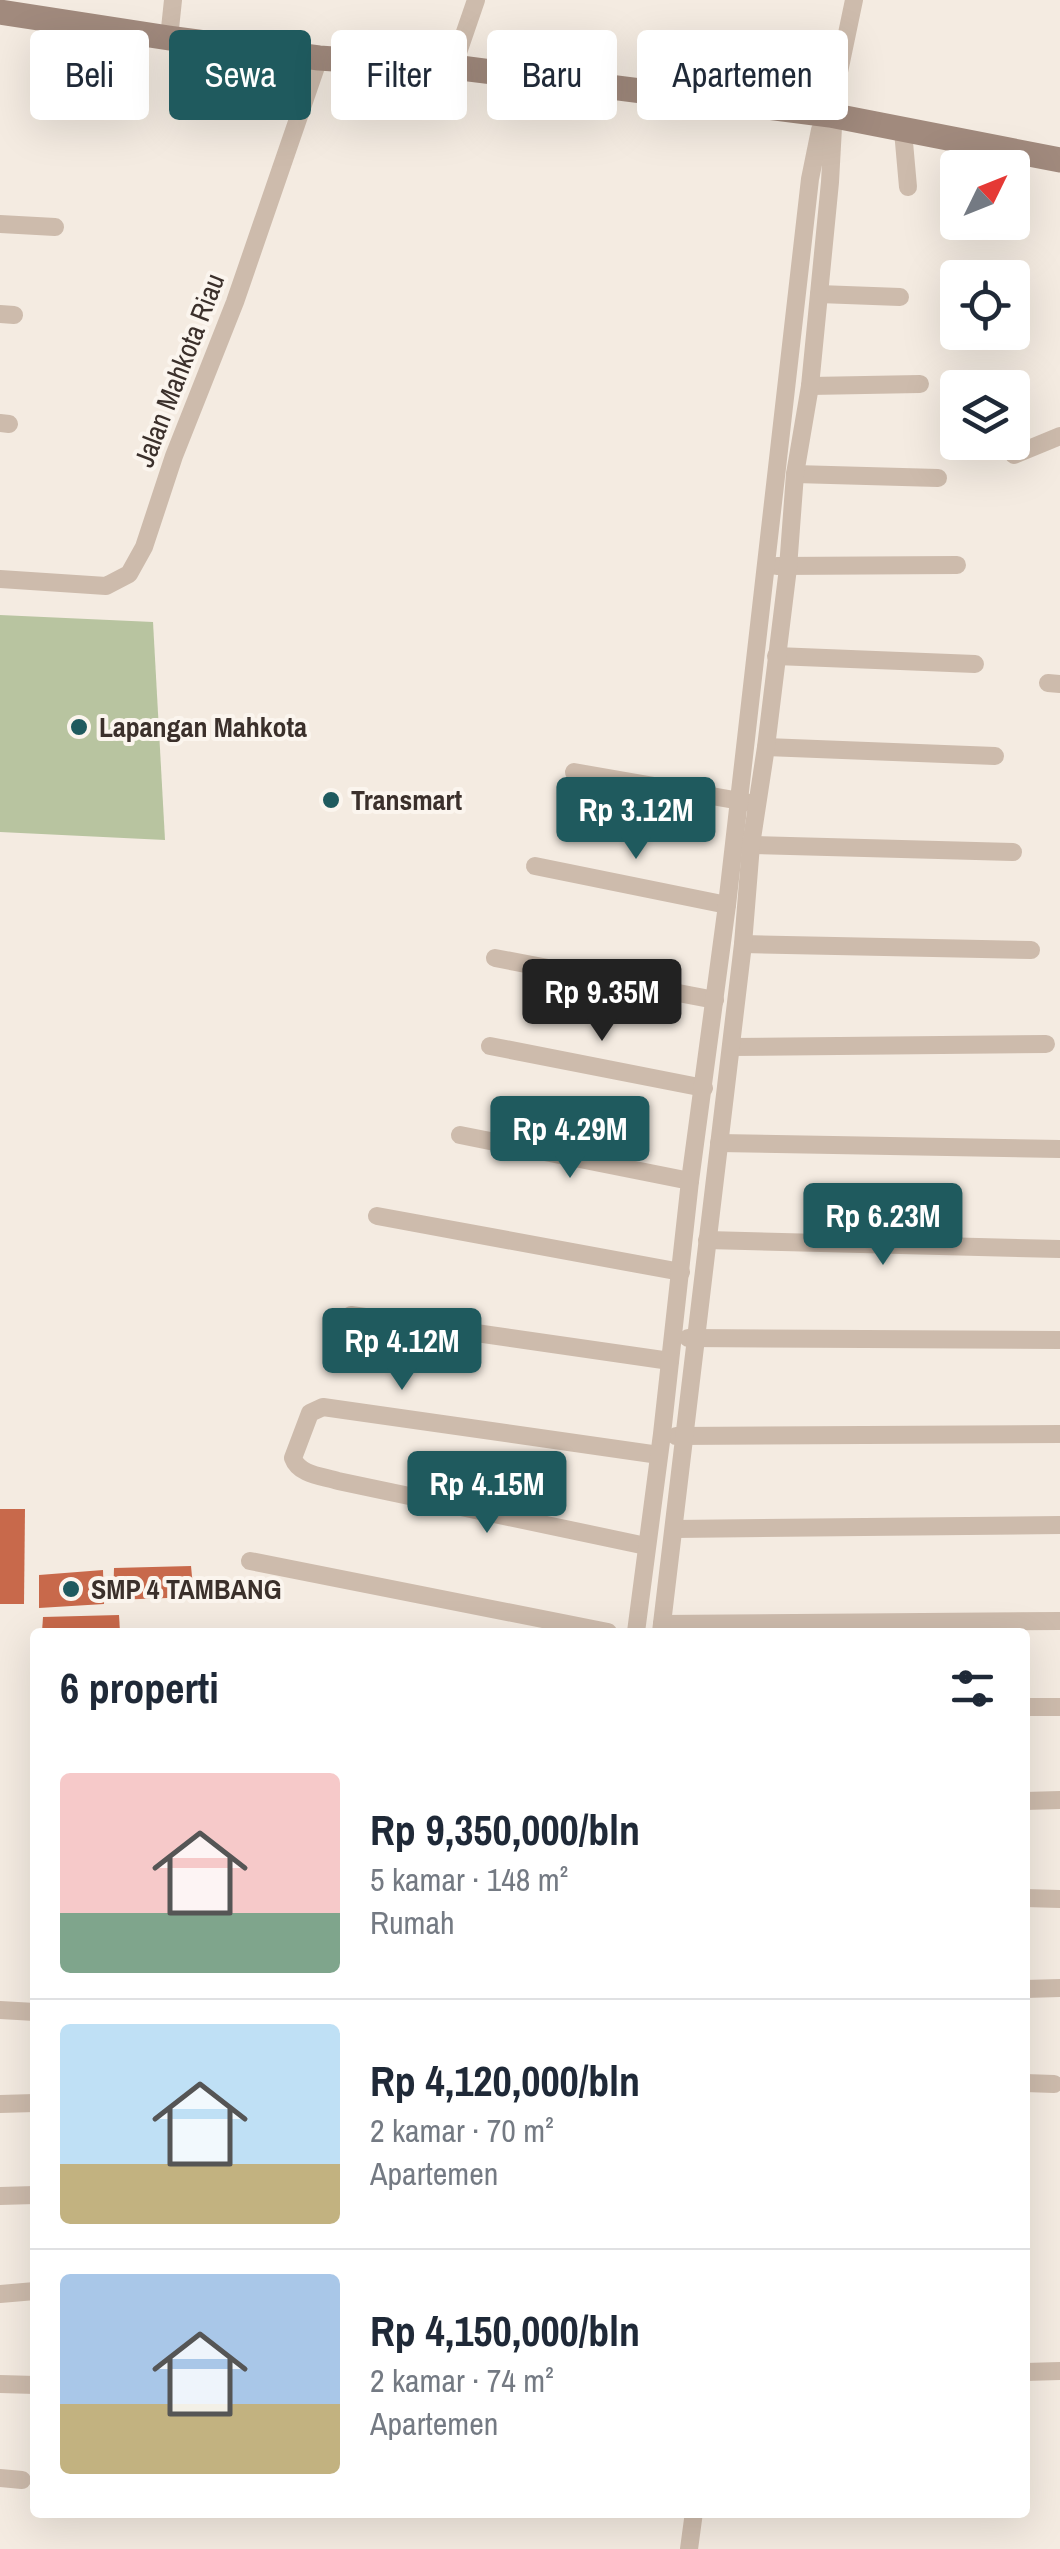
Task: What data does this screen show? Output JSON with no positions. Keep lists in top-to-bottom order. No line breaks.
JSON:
{"streets":{"street":["Jalan Mahkota Riau"]},"places":["Lapangan Mahkota","Transmart","SMP 4 TAMBANG"],"north":"top right","page":{"chip":["Beli","Sewa","Filter","Baru","Apartemen"],"price":["Rp 3.12M","Rp 9.35M","Rp 4.29M","Rp 6.23M","Rp 4.12M","Rp 4.15M"],"heading":"6 properti","list":[{"name":"Rp 9,350,000/bln","note":"5 kamar · 148 m² · Rumah"},{"name":"Rp 4,120,000/bln","note":"2 kamar · 70 m² · Apartemen"},{"name":"Rp 4,150,000/bln","note":"2 kamar · 74 m² · Apartemen"}]}}
